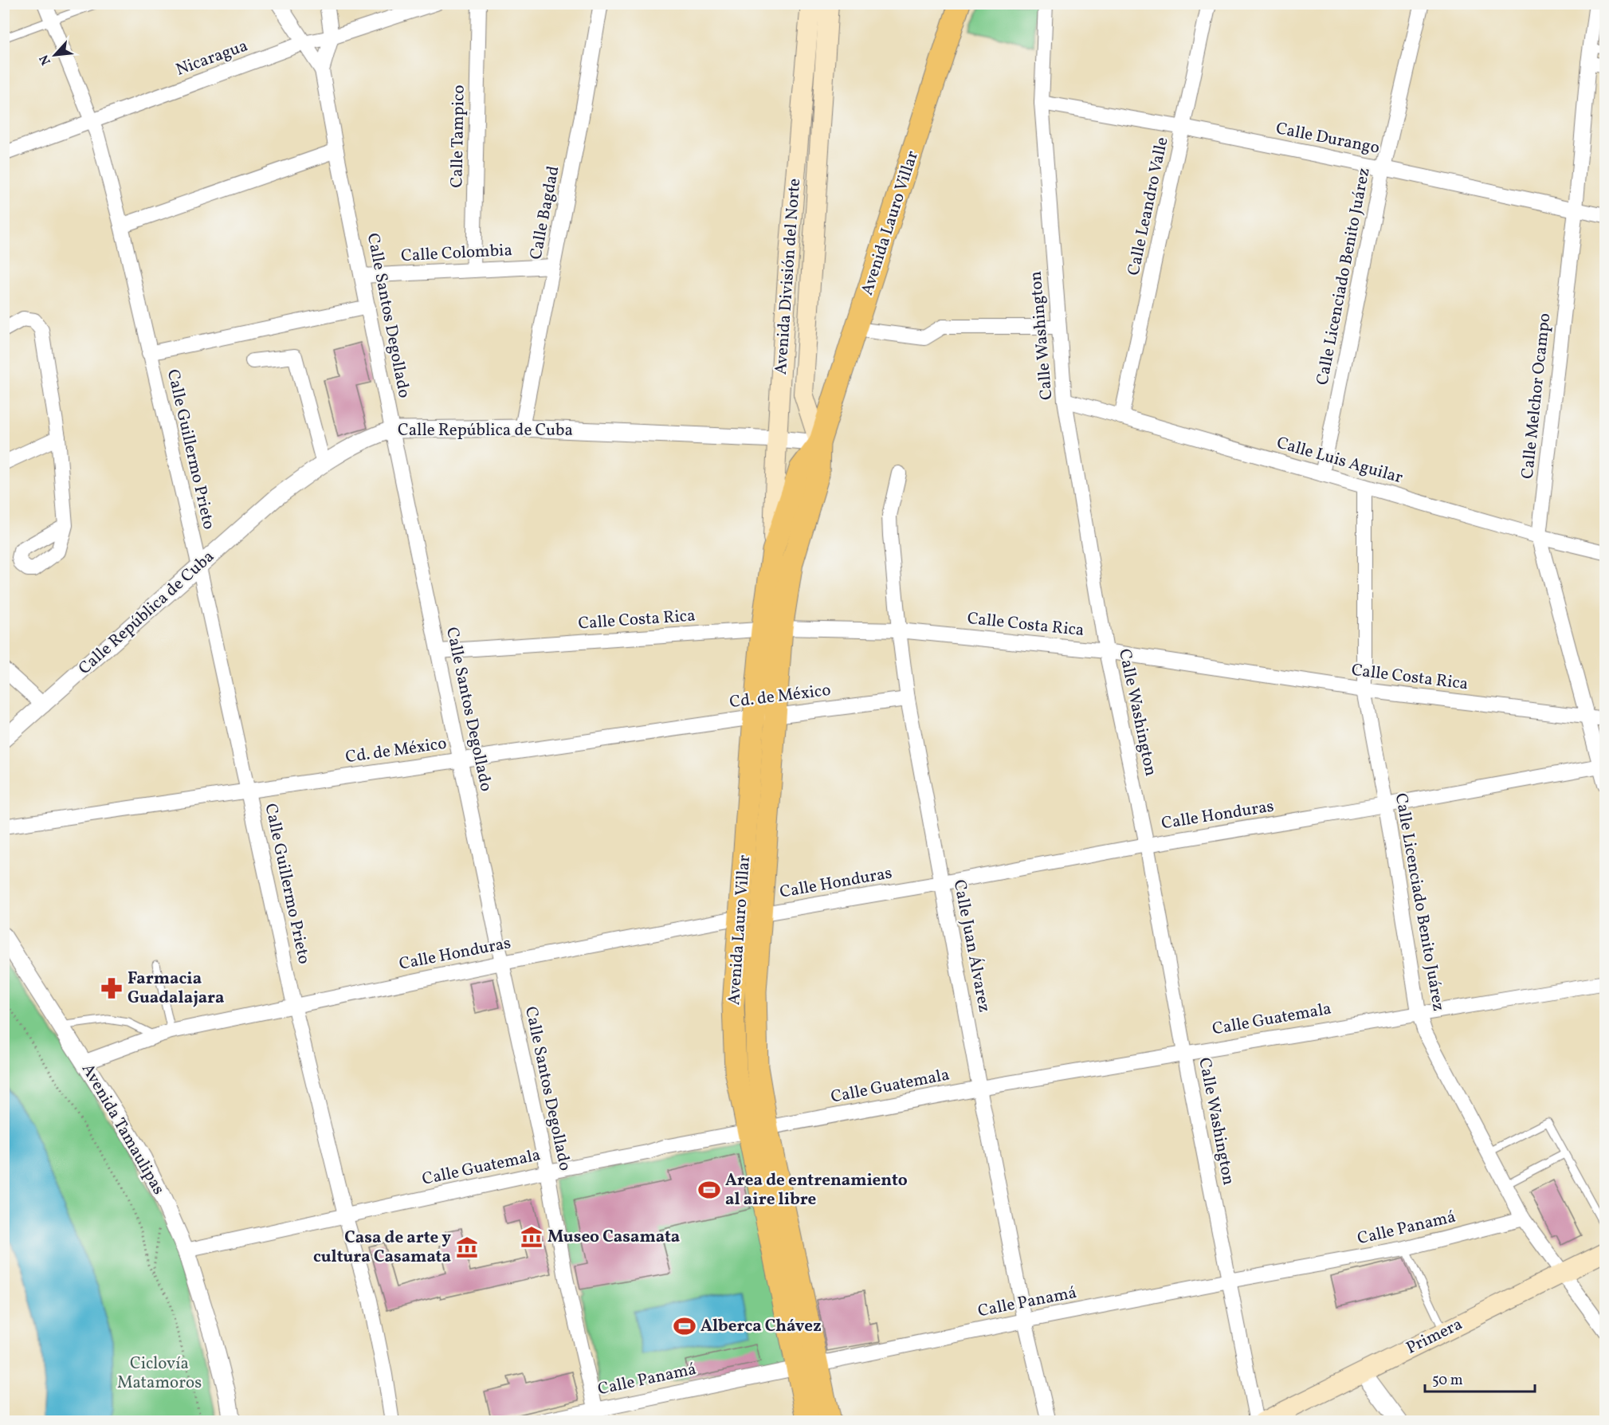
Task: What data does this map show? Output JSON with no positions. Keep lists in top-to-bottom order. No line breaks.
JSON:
{"streets":{"main road":["Avenida Lauro Villar","Avenida División del Norte","Primera"],"street":["Nicaragua","Calle Tampico","Calle Durango","Calle Leandro Valle","Calle Bagdad","Calle Colombia","Calle Licenciado Benito Juárez","Calle Santos Degollado","Calle Washington","Calle Melchor Ocampo","Calle República de Cuba","Calle Guillermo Prieto","Calle Luis Aguilar","Calle Costa Rica","Cd. de México","Calle Honduras","Calle Juan Álvarez","Calle Guatemala","Avenida Tamaulipas","Calle Panamá"]},"crossings":[["Nicaragua","Calle Santos Degollado"],["Nicaragua","Calle Guillermo Prieto"],["Calle Tampico","Calle Colombia"],["Calle Durango","Calle Leandro Valle"],["Calle Durango","Calle Licenciado Benito Juárez"],["Calle Durango","Calle Washington"],["Calle Durango","Calle Melchor Ocampo"],["Calle Leandro Valle","Calle Luis Aguilar"],["Calle Bagdad","Calle Colombia"],["Calle Bagdad","Calle República de Cuba"],["Avenida Lauro Villar","Avenida División del Norte"],["Avenida Lauro Villar","Calle República de Cuba"],["Avenida Lauro Villar","Calle Costa Rica"],["Avenida Lauro Villar","Cd. de México"],["Avenida Lauro Villar","Calle Honduras"],["Avenida Lauro Villar","Calle Guatemala"],["Avenida Lauro Villar","Calle Panamá"],["Calle Colombia","Calle Santos Degollado"],["Avenida División del Norte","Calle República de Cuba"],["Calle Licenciado Benito Juárez","Calle Luis Aguilar"],["Calle Licenciado Benito Juárez","Calle Costa Rica"],["Calle Licenciado Benito Juárez","Calle Honduras"],["Calle Licenciado Benito Juárez","Calle Guatemala"],["Calle Licenciado Benito Juárez","Calle Panamá"],["Calle Licenciado Benito Juárez","Primera"],["Calle Santos Degollado","Calle República de Cuba"],["Calle Santos Degollado","Calle Guillermo Prieto"],["Calle Santos Degollado","Calle Costa Rica"],["Calle Santos Degollado","Cd. de México"],["Calle Santos Degollado","Calle Honduras"],["Calle Santos Degollado","Calle Guatemala"],["Calle Santos Degollado","Calle Panamá"],["Calle Washington","Calle Luis Aguilar"],["Calle Washington","Calle Costa Rica"],["Calle Washington","Calle Honduras"],["Calle Washington","Calle Guatemala"],["Calle Washington","Calle Panamá"],["Calle Melchor Ocampo","Calle Luis Aguilar"],["Calle Melchor Ocampo","Calle Costa Rica"],["Calle Melchor Ocampo","Calle Honduras"],["Calle República de Cuba","Calle Guillermo Prieto"],["Calle Guillermo Prieto","Cd. de México"],["Calle Guillermo Prieto","Calle Honduras"],["Calle Guillermo Prieto","Calle Guatemala"],["Calle Costa Rica","Calle Juan Álvarez"],["Cd. de México","Calle Juan Álvarez"],["Calle Honduras","Calle Juan Álvarez"],["Calle Honduras","Avenida Tamaulipas"],["Calle Juan Álvarez","Calle Guatemala"],["Calle Juan Álvarez","Calle Panamá"],["Calle Guatemala","Avenida Tamaulipas"]],"parks":["Ciclovía Matamoros"],"places":{"pharmacy":["Farmacia Guadalajara"],"sports":["Area de entrenamiento al aire libre","Alberca Chávez"],"museum":["Museo Casamata","Casa de arte y cultura Casamata"]},"scale_bar":"50 m","north":"bottom left"}
